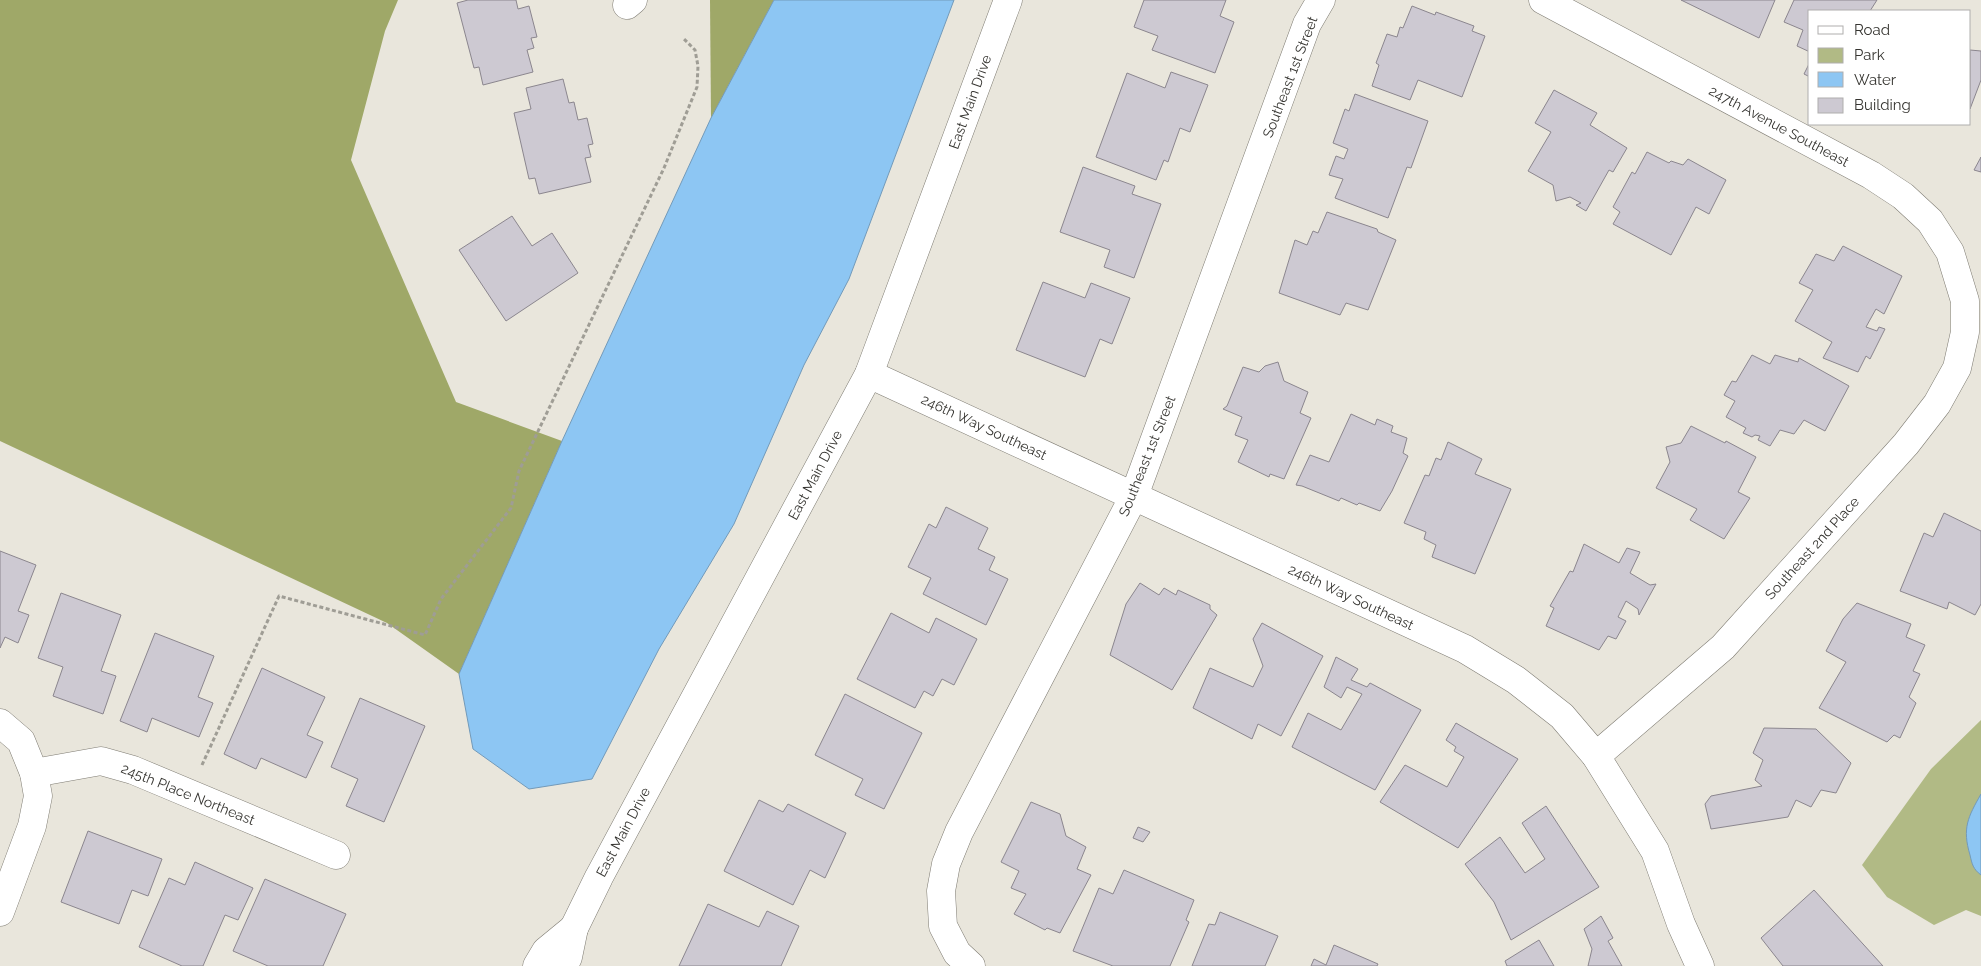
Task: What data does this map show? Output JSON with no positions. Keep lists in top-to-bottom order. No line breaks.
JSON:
{"streets":{"street":["Southeast 1st Street","East Main Drive","247th Avenue Southeast","246th Way Southeast","Southeast 2nd Place","245th Place Northeast"]},"crossings":[["Southeast 1st Street","246th Way Southeast"],["East Main Drive","246th Way Southeast"],["247th Avenue Southeast","Southeast 2nd Place"],["246th Way Southeast","Southeast 2nd Place"]],"legend":["Road","Park","Water","Building"]}
